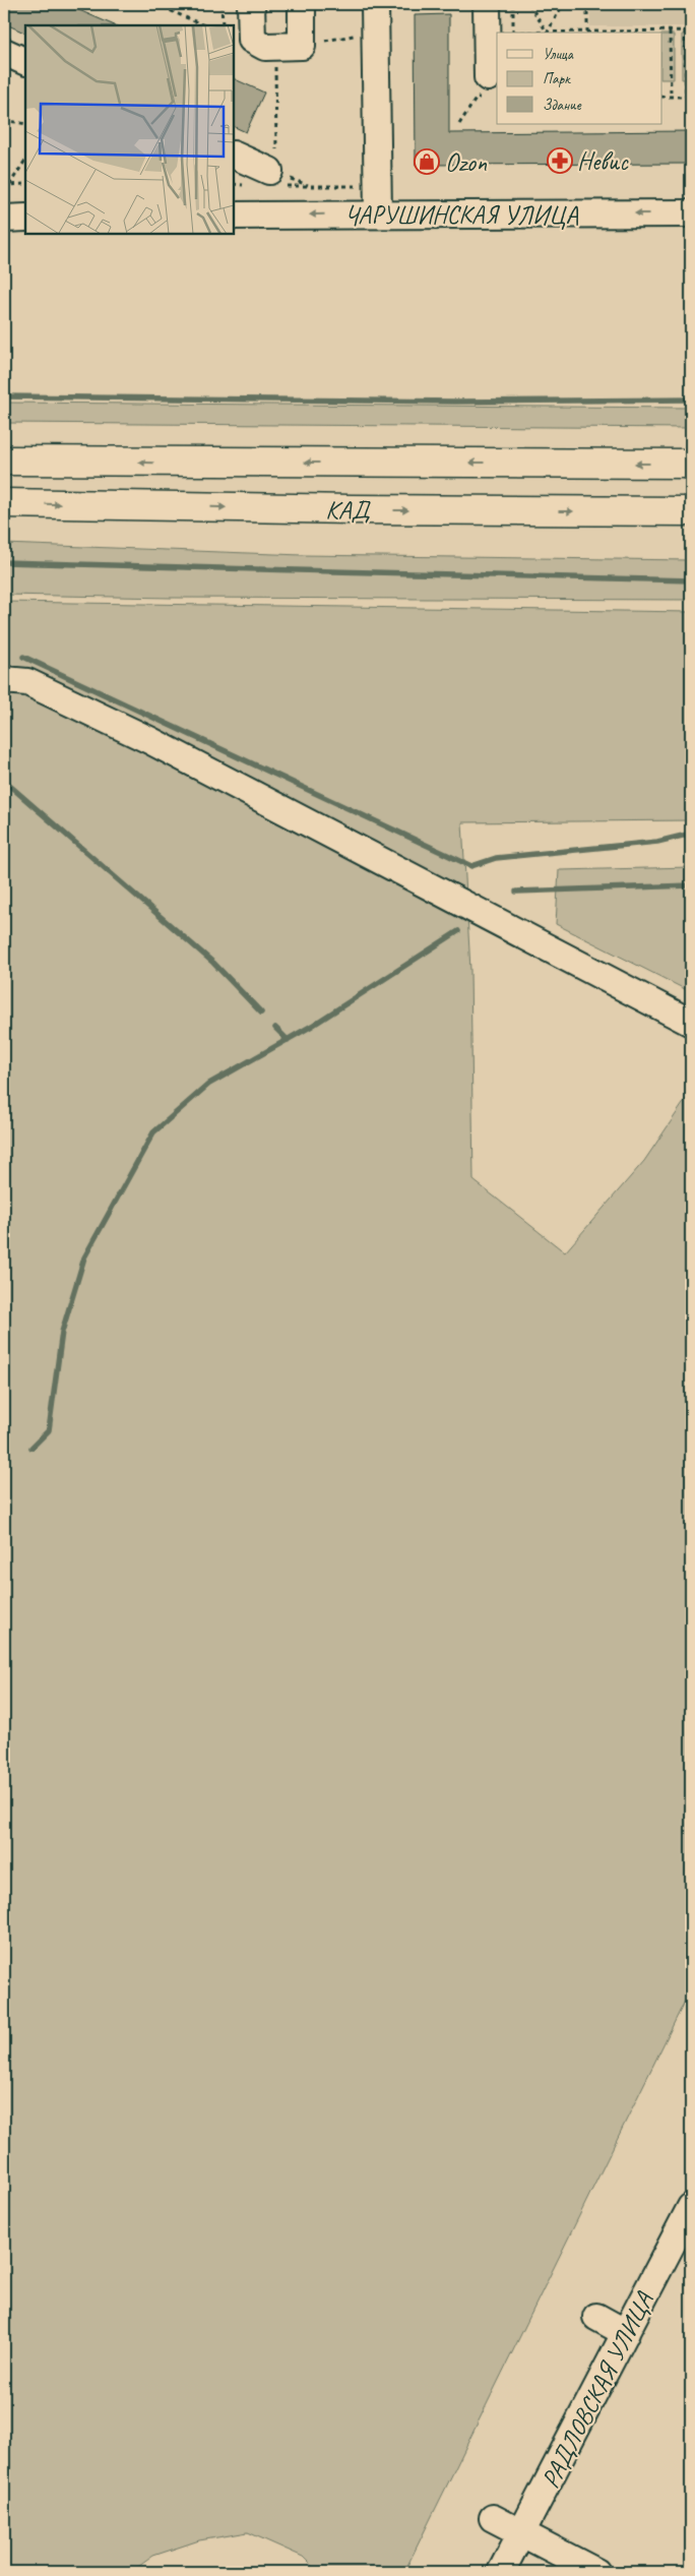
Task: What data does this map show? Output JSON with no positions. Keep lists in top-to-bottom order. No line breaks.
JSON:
{"streets":{"highway":["КАД"],"street":["ЧАРУШИНСКАЯ УЛИЦА","РАДЛОВСКАЯ УЛИЦА"]},"one_way":["ЧАРУШИНСКАЯ УЛИЦА"],"places":{"pharmacy":["Невис"],"shop":["Ozon"]},"legend":["Улица","Парк","Здание"]}
